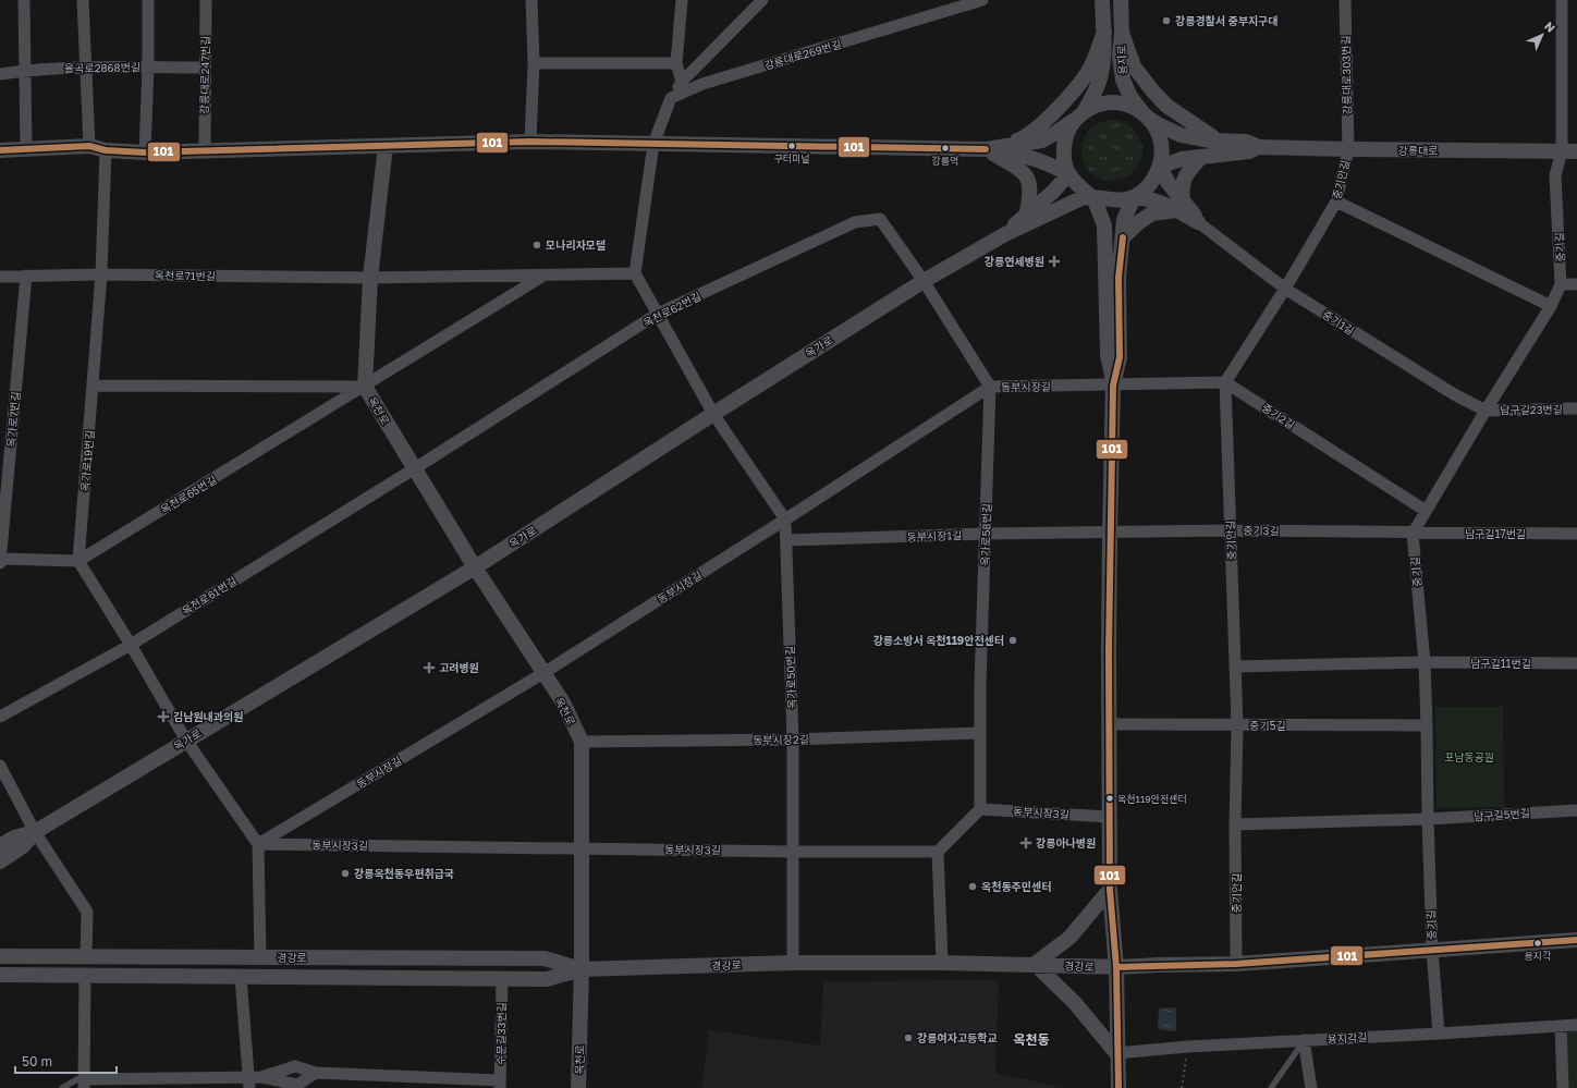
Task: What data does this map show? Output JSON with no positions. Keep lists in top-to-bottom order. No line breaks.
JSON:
{"streets":{"street":["강릉대로269번길","용지로","율곡로2868번길","강릉대로247번길","강릉대로303번길","강릉대로","중기안길","중기길","옥천로71번길","옥천로62번길","중기1길","옥가로","동부시장길","남구길23번길","옥천로","중기2길","옥가로7번길","옥가로19번길","옥천로65번길","중기3길","남구길17번길","옥가로58번길","동부시장1길","옥천로61번길","남구길11번길","옥가로50번길","중기5길","동부시장2길","동부시장3길","남구길5번길","경강로","수문길33번길","용지각길"]},"crossings":[["율곡로2868번길","강릉대로247번길"],["강릉대로303번길","강릉대로"],["강릉대로303번길","중기안길"],["강릉대로","중기안길"],["강릉대로","중기길"],["중기안길","중기1길"],["중기안길","중기2길"],["중기안길","중기3길"],["중기안길","남구길11번길"],["중기안길","중기5길"],["중기안길","남구길5번길"],["중기안길","경강로"],["중기길","중기1길"],["중기길","남구길23번길"],["중기길","중기2길"],["중기길","중기3길"],["중기길","남구길17번길"],["중기길","남구길11번길"],["중기길","중기5길"],["중기길","남구길5번길"],["중기길","경강로"],["중기길","용지각길"],["옥천로71번길","옥천로"],["옥천로71번길","옥가로7번길"],["옥천로71번길","옥가로19번길"],["옥천로62번길","옥가로"],["옥천로62번길","옥천로"],["옥천로62번길","옥천로61번길"],["중기1길","남구길23번길"],["옥가로","옥천로"],["동부시장길","옥천로"],["동부시장길","옥가로58번길"],["동부시장길","옥가로50번길"],["동부시장길","동부시장3길"],["옥천로","옥천로65번길"],["옥천로","옥천로61번길"],["옥천로","동부시장2길"],["옥천로","동부시장3길"],["옥천로","경강로"],["옥가로19번길","옥천로65번길"],["중기3길","남구길17번길"],["중기3길","동부시장1길"],["옥가로58번길","동부시장1길"],["옥가로58번길","동부시장2길"],["옥가로58번길","동부시장3길"],["동부시장1길","옥가로50번길"],["옥가로50번길","동부시장2길"],["옥가로50번길","동부시장3길"],["옥가로50번길","경강로"],["경강로","수문길33번길"]],"districts":["옥천동"],"parks":["포남동공원"],"places":{"other":["강릉경찰서 중부지구대","구터미널","강릉역","모나리자모텔","강릉소방서 옥천119안전센터","옥천119안전센터","강릉옥천동우편취급국","옥천동주민센터","용지각","강릉여자고등학교"],"health":["강릉연세병원","고려병원","김남원내과의원","강릉아나병원"]},"lines":["transit line 101"],"scale_bar":"50 m","north":"top right"}
